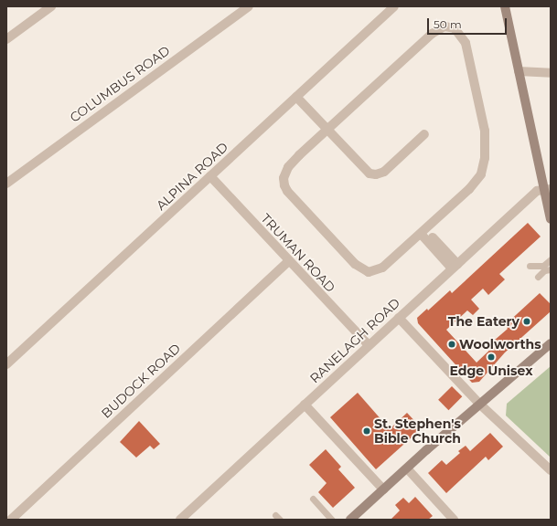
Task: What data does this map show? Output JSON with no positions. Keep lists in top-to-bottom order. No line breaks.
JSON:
{"streets":{"street":["COLUMBUS ROAD","ALPINA ROAD","TRUMAN ROAD","RANELAGH ROAD","BUDOCK ROAD"]},"crossings":[["ALPINA ROAD","TRUMAN ROAD"],["TRUMAN ROAD","RANELAGH ROAD"],["TRUMAN ROAD","BUDOCK ROAD"]],"places":["The Eatery","Woolworths","Edge Unisex","St. Stephen's Bible Church"],"scale_bar":"50 m"}
